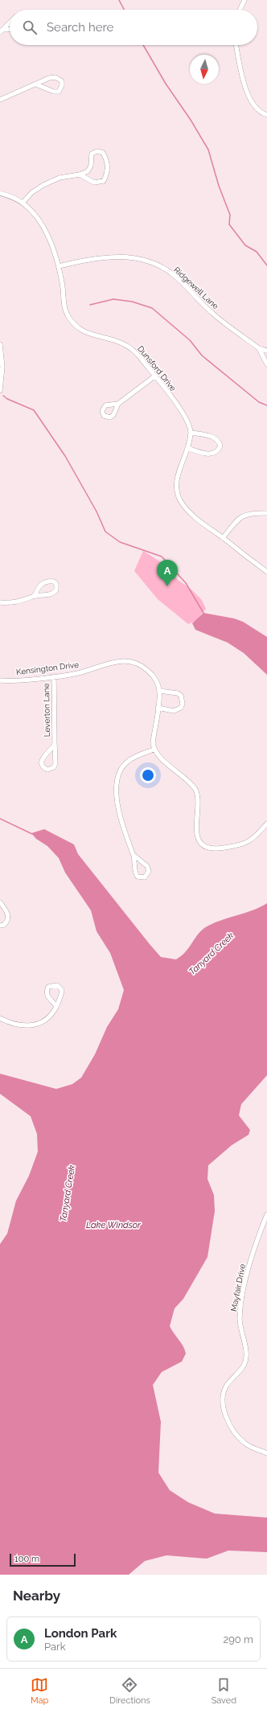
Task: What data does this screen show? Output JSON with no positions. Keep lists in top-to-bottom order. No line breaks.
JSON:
{"streets":{"street":["Ridgewell Lane","Dunsford Drive","Kensington Drive","Leverton Lane","Mayfair Drive"]},"crossings":[["Ridgewell Lane","Dunsford Drive"],["Kensington Drive","Leverton Lane"]],"water":["Tanyard Creek","Lake Windsor"],"scale_bar":"100 m","north":"bottom","page":{"search":"Search here","pins":"A","scale":"100 m","heading":"Nearby","list":[{"mark":"A","name":"London Park","note":"Park","value":"290 m"}],"nav":["Map","Directions","Saved"]}}
